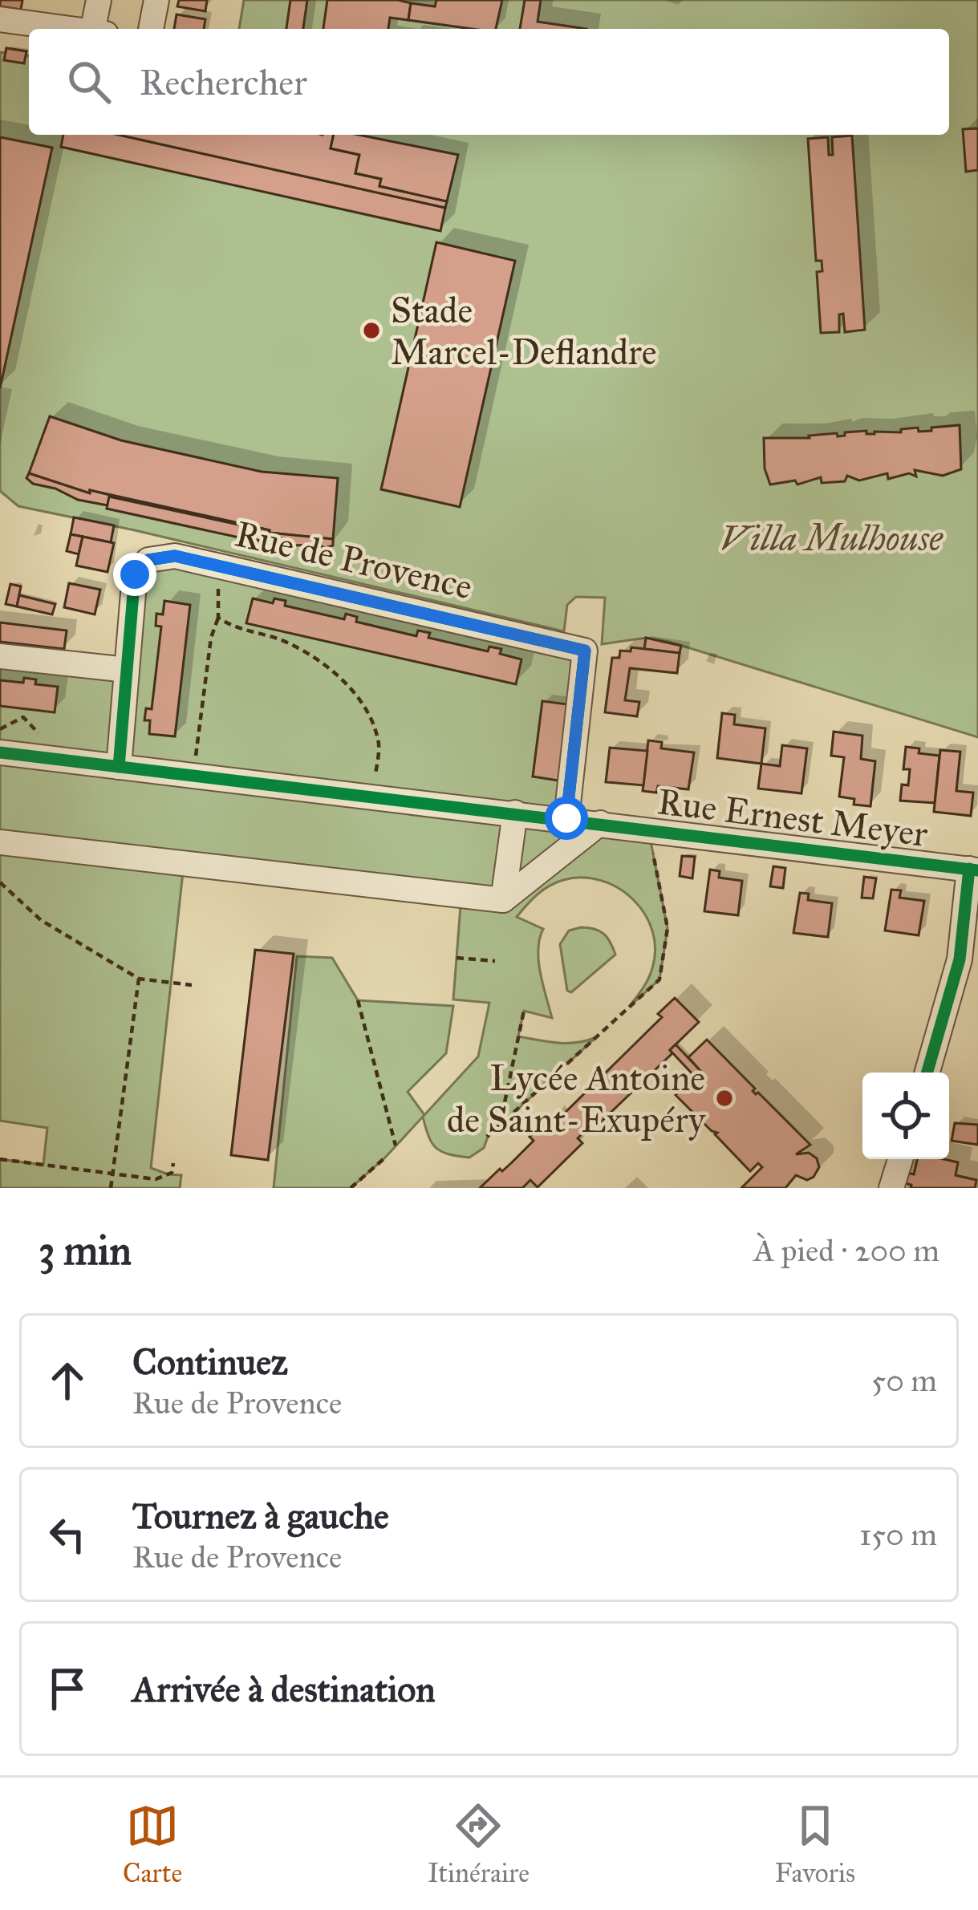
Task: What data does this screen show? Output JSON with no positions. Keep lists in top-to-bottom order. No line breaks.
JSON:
{"streets":{"street":["Rue de Provence","Rue Ernest Meyer"]},"crossings":[["Rue de Provence","Rue Ernest Meyer"]],"parks":["Villa Mulhouse"],"places":["Stade Marcel-Deflandre","Lycée Antoine de Saint-Exupéry"],"page":{"search":"Rechercher","heading":["3 min","À pied · 200 m"],"list":[["Continuez","Rue de Provence","50 m"],["Tournez à gauche","Rue de Provence","150 m"],"Arrivée à destination"],"nav":["Carte","Itinéraire","Favoris"]}}
